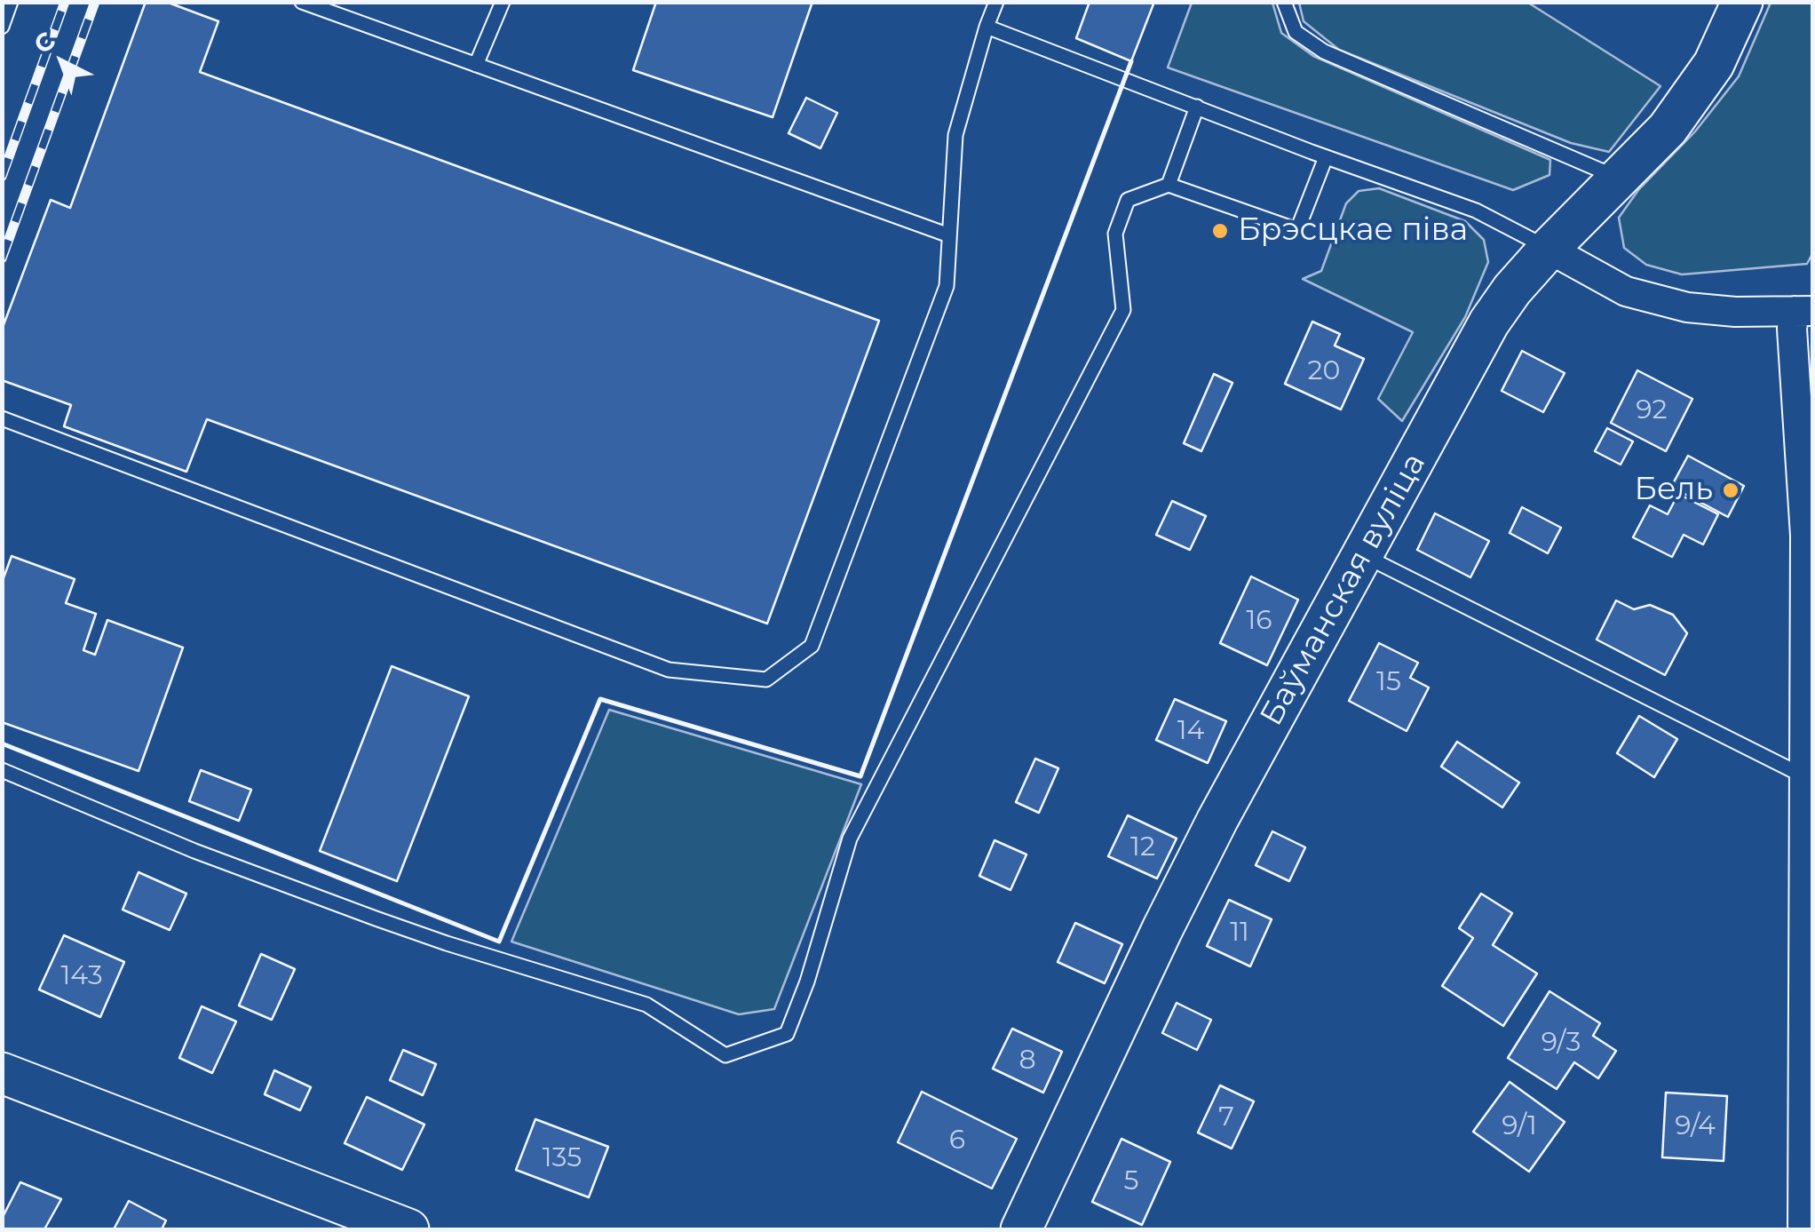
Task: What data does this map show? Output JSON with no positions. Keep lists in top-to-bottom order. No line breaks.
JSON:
{"streets":{"street":["Баўманская вуліца"]},"places":["Брэсцкае піва","Бель"],"house_numbers":["20","92","16","15","14","12","11","143","9/3","8","7","9/1","9/4","6","135","5"],"north":"top left"}
